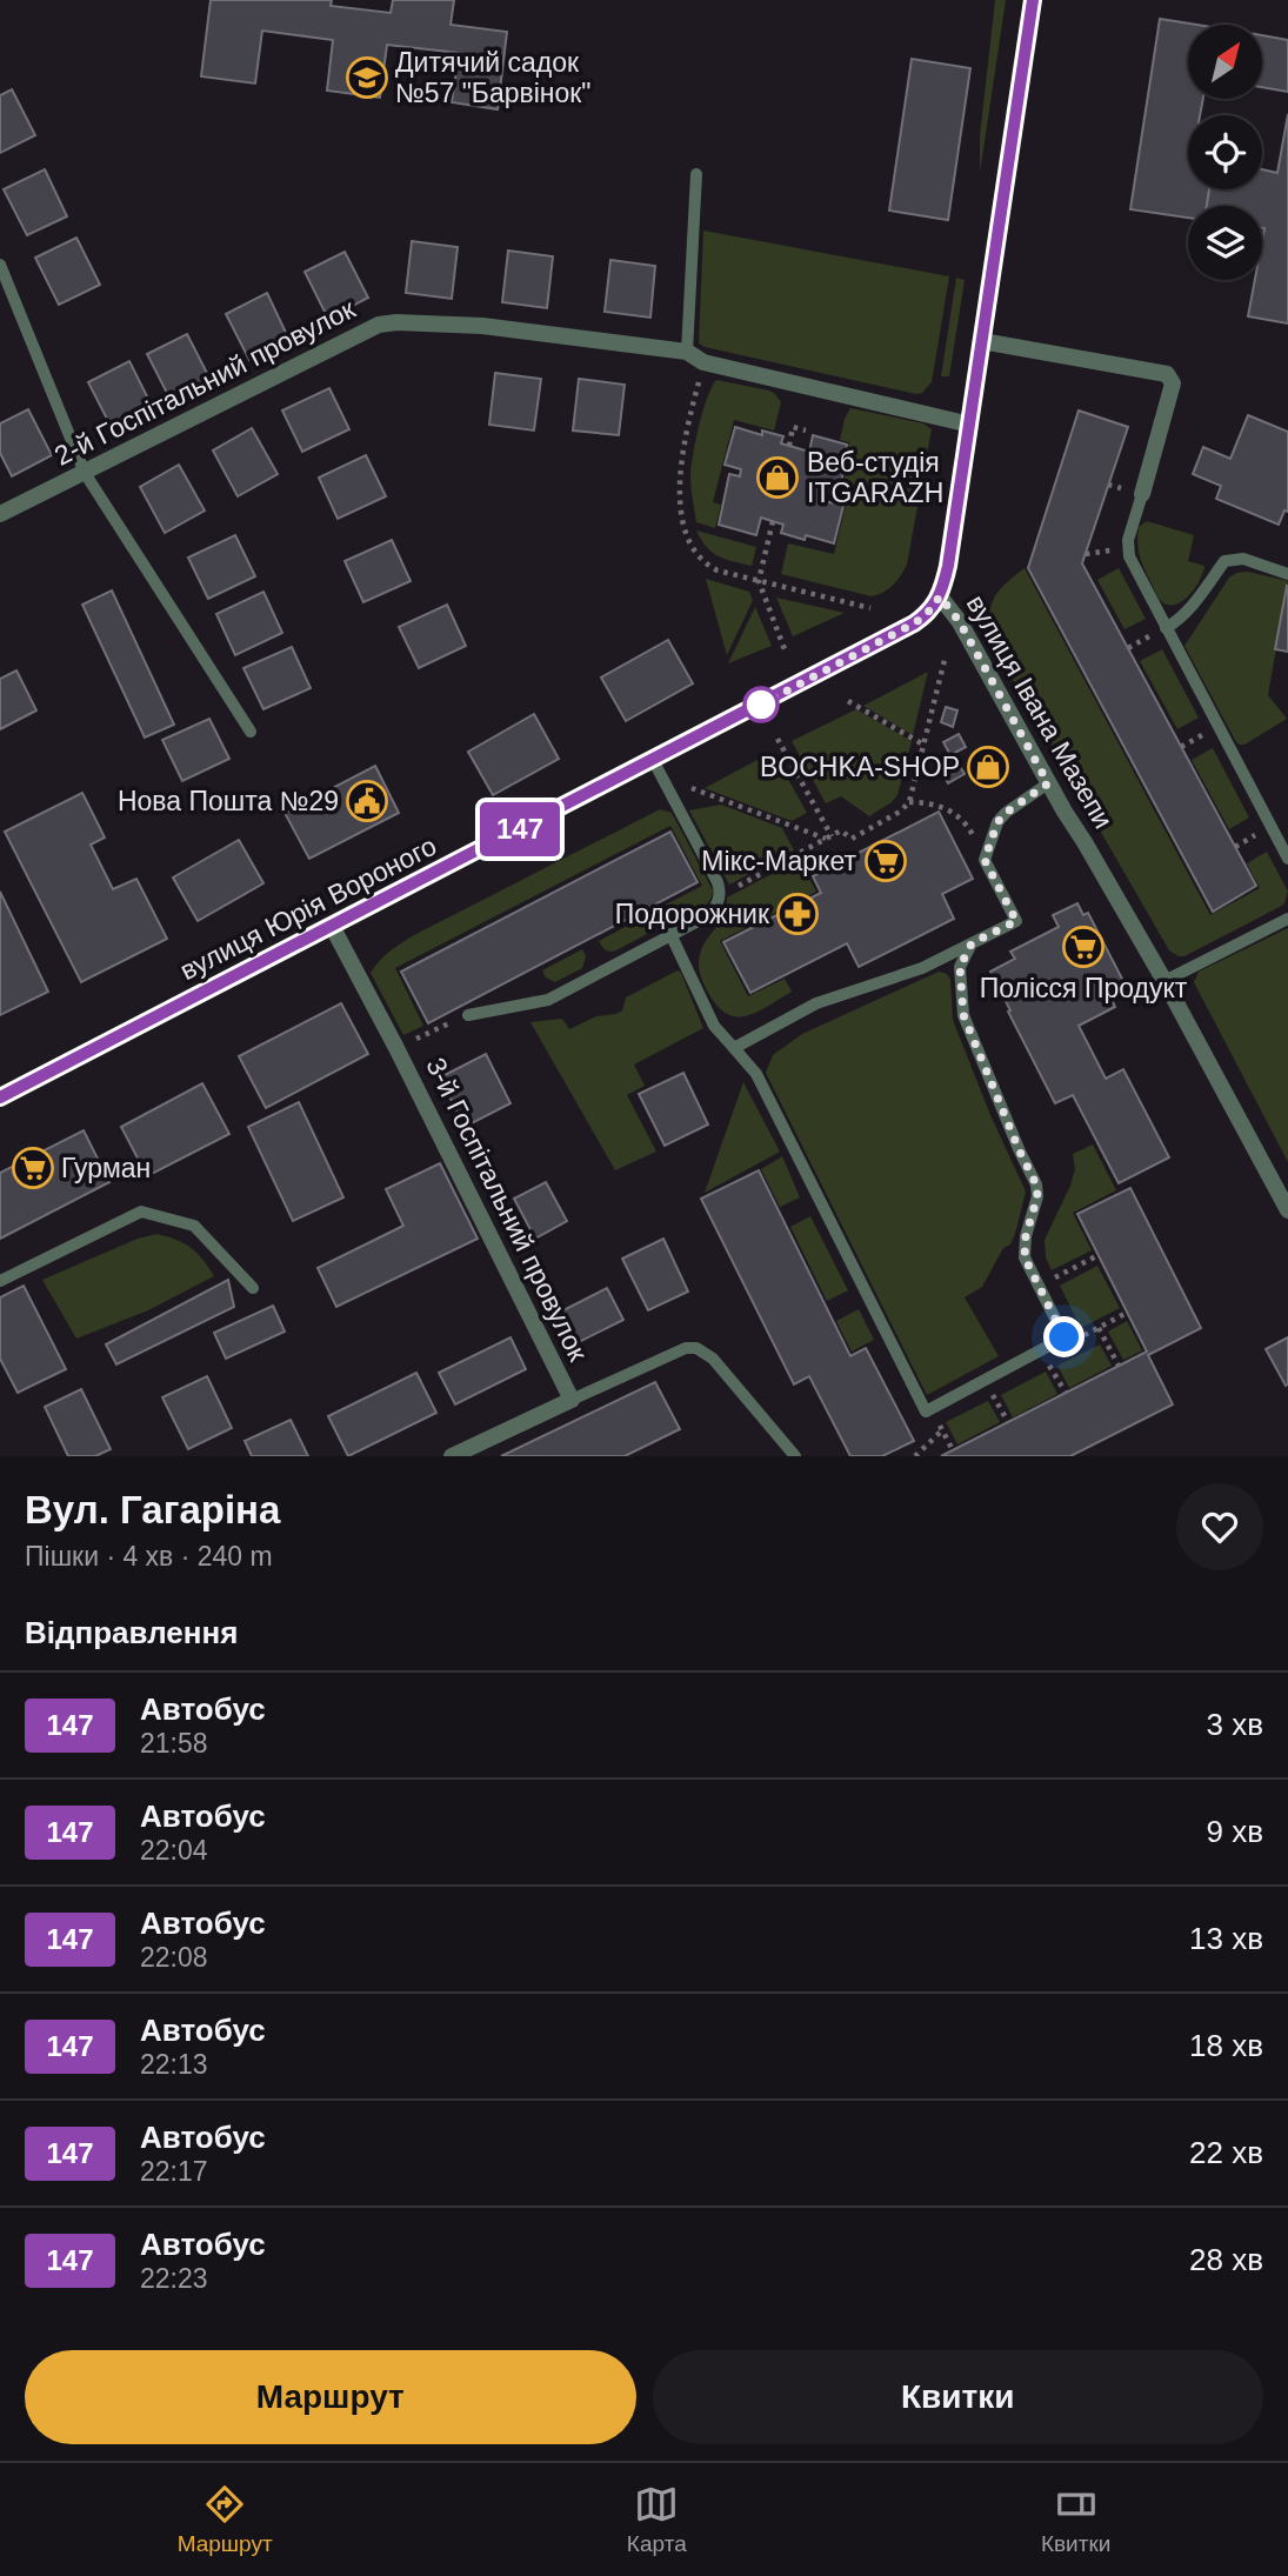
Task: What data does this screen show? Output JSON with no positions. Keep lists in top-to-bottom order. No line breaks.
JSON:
{"streets":{"main road":["вулиця Івана Мазепи","вулиця Юрія Вороного"],"street":["2-й Госпітальний провулок","3-й Госпітальний провулок"]},"crossings":[["2-й Госпітальний провулок","вулиця Івана Мазепи"],["вулиця Івана Мазепи","вулиця Юрія Вороного"],["вулиця Юрія Вороного","3-й Госпітальний провулок"]],"places":{"school or university":["Дитячий садок №57 \"Барвінок\""],"shop":["Веб-студія ITGARAZH","BOCHKA-SHOP"],"public building":["Нова Пошта №29"],"supermarket":["Мікс-Маркет","Полісся Продукт","Гурман"],"pharmacy":["Подорожник"]},"lines":["bus line 147"],"north":"top right","page":{"on_map":"147","heading":[["Вул. Гагаріна","Пішки · 4 хв · 240 m"],"Відправлення"],"list":[{"mark":"147","name":"Автобус","note":"21:58","value":"3 хв"},{"mark":"147","name":"Автобус","note":"22:04","value":"9 хв"},{"mark":"147","name":"Автобус","note":"22:08","value":"13 хв"},{"mark":"147","name":"Автобус","note":"22:13","value":"18 хв"},{"mark":"147","name":"Автобус","note":"22:17","value":"22 хв"},{"mark":"147","name":"Автобус","note":"22:23","value":"28 хв"}],"buttons":["Маршрут","Квитки"],"tabs":["Маршрут","Карта","Квитки"]}}
